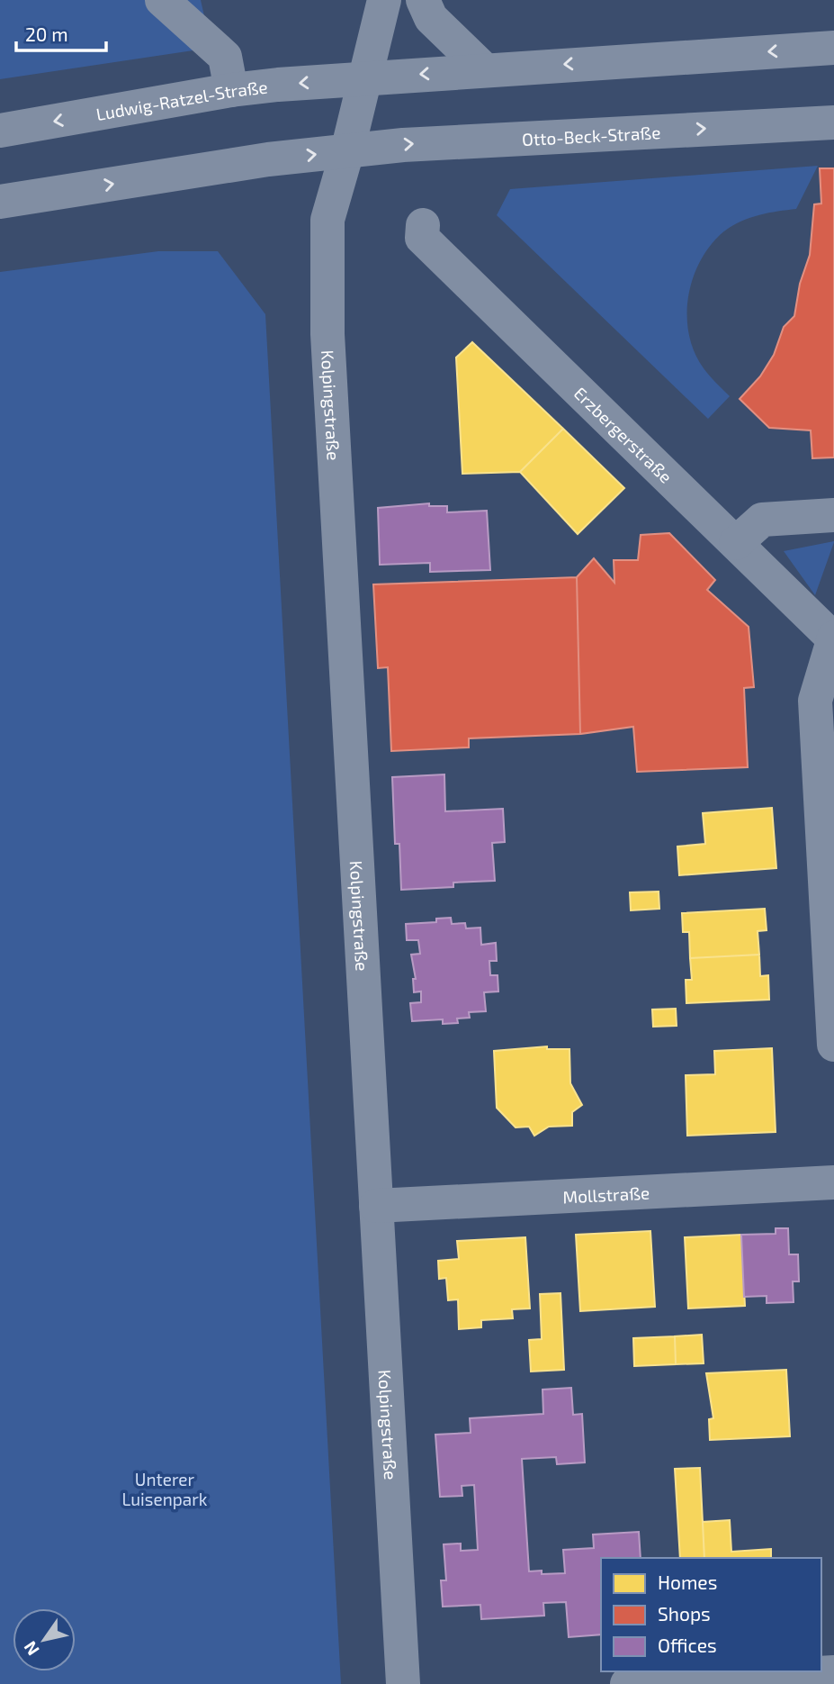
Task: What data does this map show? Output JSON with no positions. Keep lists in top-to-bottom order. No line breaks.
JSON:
{"streets":{"street":["Ludwig-Ratzel-Straße","Otto-Beck-Straße","Kolpingstraße","Erzbergerstraße","Mollstraße"]},"crossings":[["Ludwig-Ratzel-Straße","Kolpingstraße"],["Otto-Beck-Straße","Kolpingstraße"],["Kolpingstraße","Mollstraße"]],"parks":["Unterer Luisenpark"],"legend":["Homes","Shops","Offices"],"scale_bar":"20 m","north":"bottom left"}
